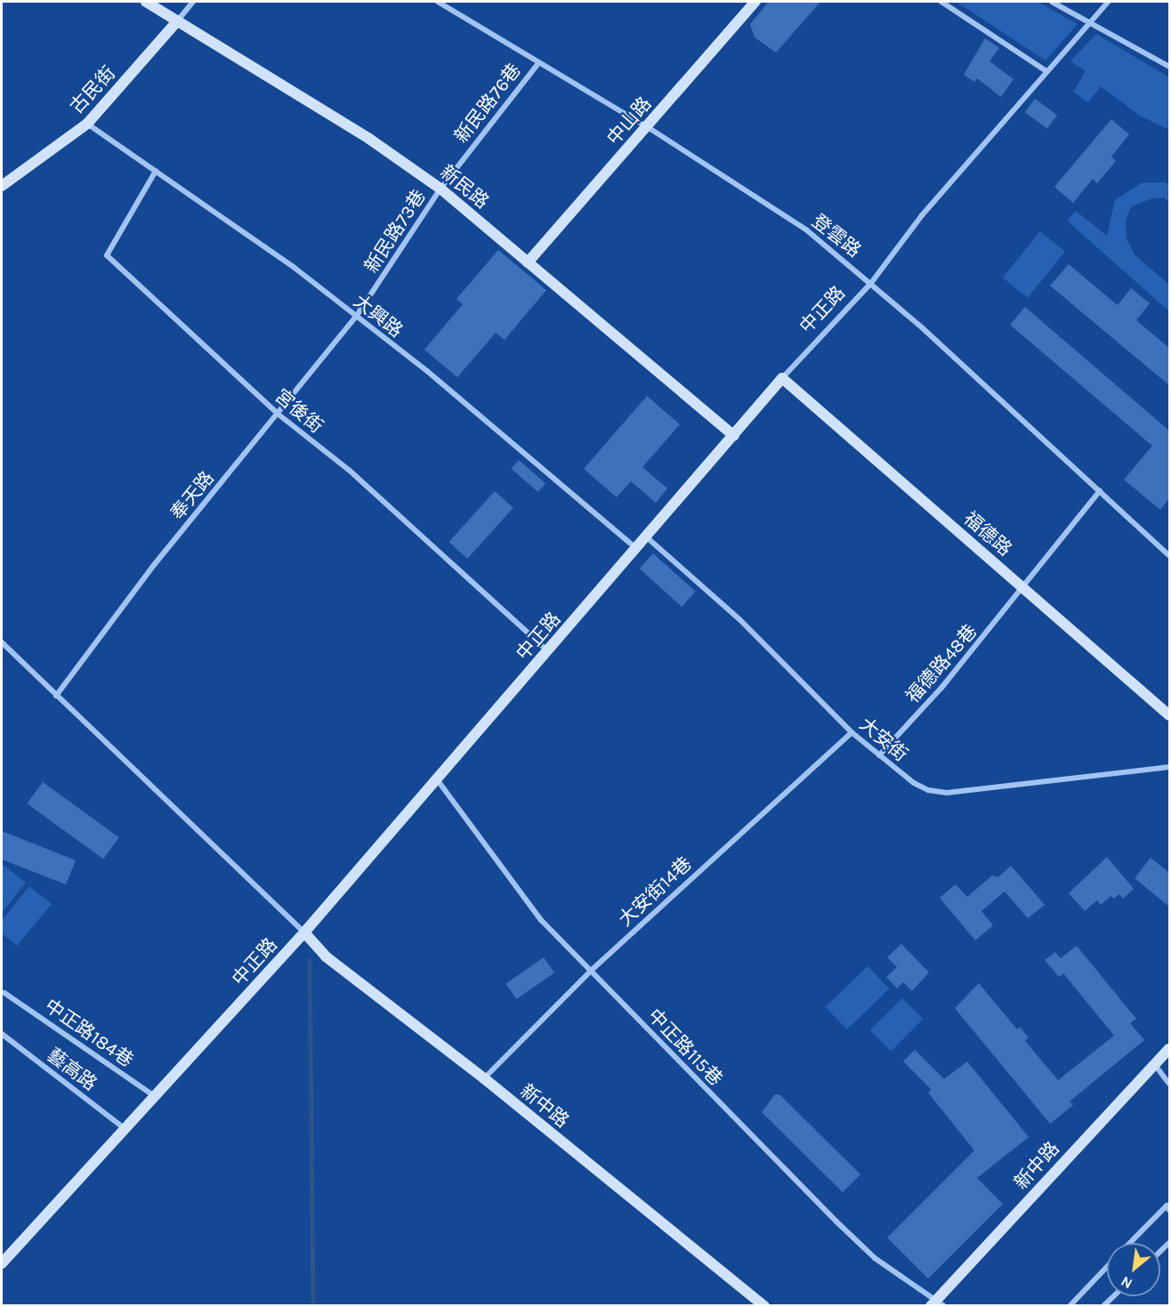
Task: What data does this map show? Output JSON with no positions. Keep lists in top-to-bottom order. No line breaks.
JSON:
{"streets":{"main road":["古民街","中山路","新民路","中正路","福德路","新中路"],"street":["新民路76巷","新民路73巷","登雲路","大興路","宮後街","奉天路","福德路48巷","大安街","大安街14巷","中正路184巷","中正路115巷","藝高路"]},"crossings":[["古民街","新民路"],["古民街","大興路"],["新民路76巷","新民路"],["新民路76巷","新民路73巷"],["新民路76巷","登雲路"],["中山路","新民路"],["中山路","登雲路"],["新民路","新民路73巷"],["新民路","中正路"],["新民路73巷","大興路"],["新民路73巷","奉天路"],["登雲路","中正路"],["登雲路","福德路48巷"],["中正路","大興路"],["中正路","宮後街"],["中正路","福德路"],["中正路","大安街"],["中正路","中正路184巷"],["中正路","中正路115巷"],["中正路","藝高路"],["中正路","新中路"],["大興路","宮後街"],["大興路","奉天路"],["宮後街","奉天路"],["福德路","福德路48巷"],["福德路48巷","大安街"],["大安街","大安街14巷"],["大安街14巷","中正路115巷"],["大安街14巷","新中路"],["中正路115巷","新中路"]],"north":"bottom left"}
